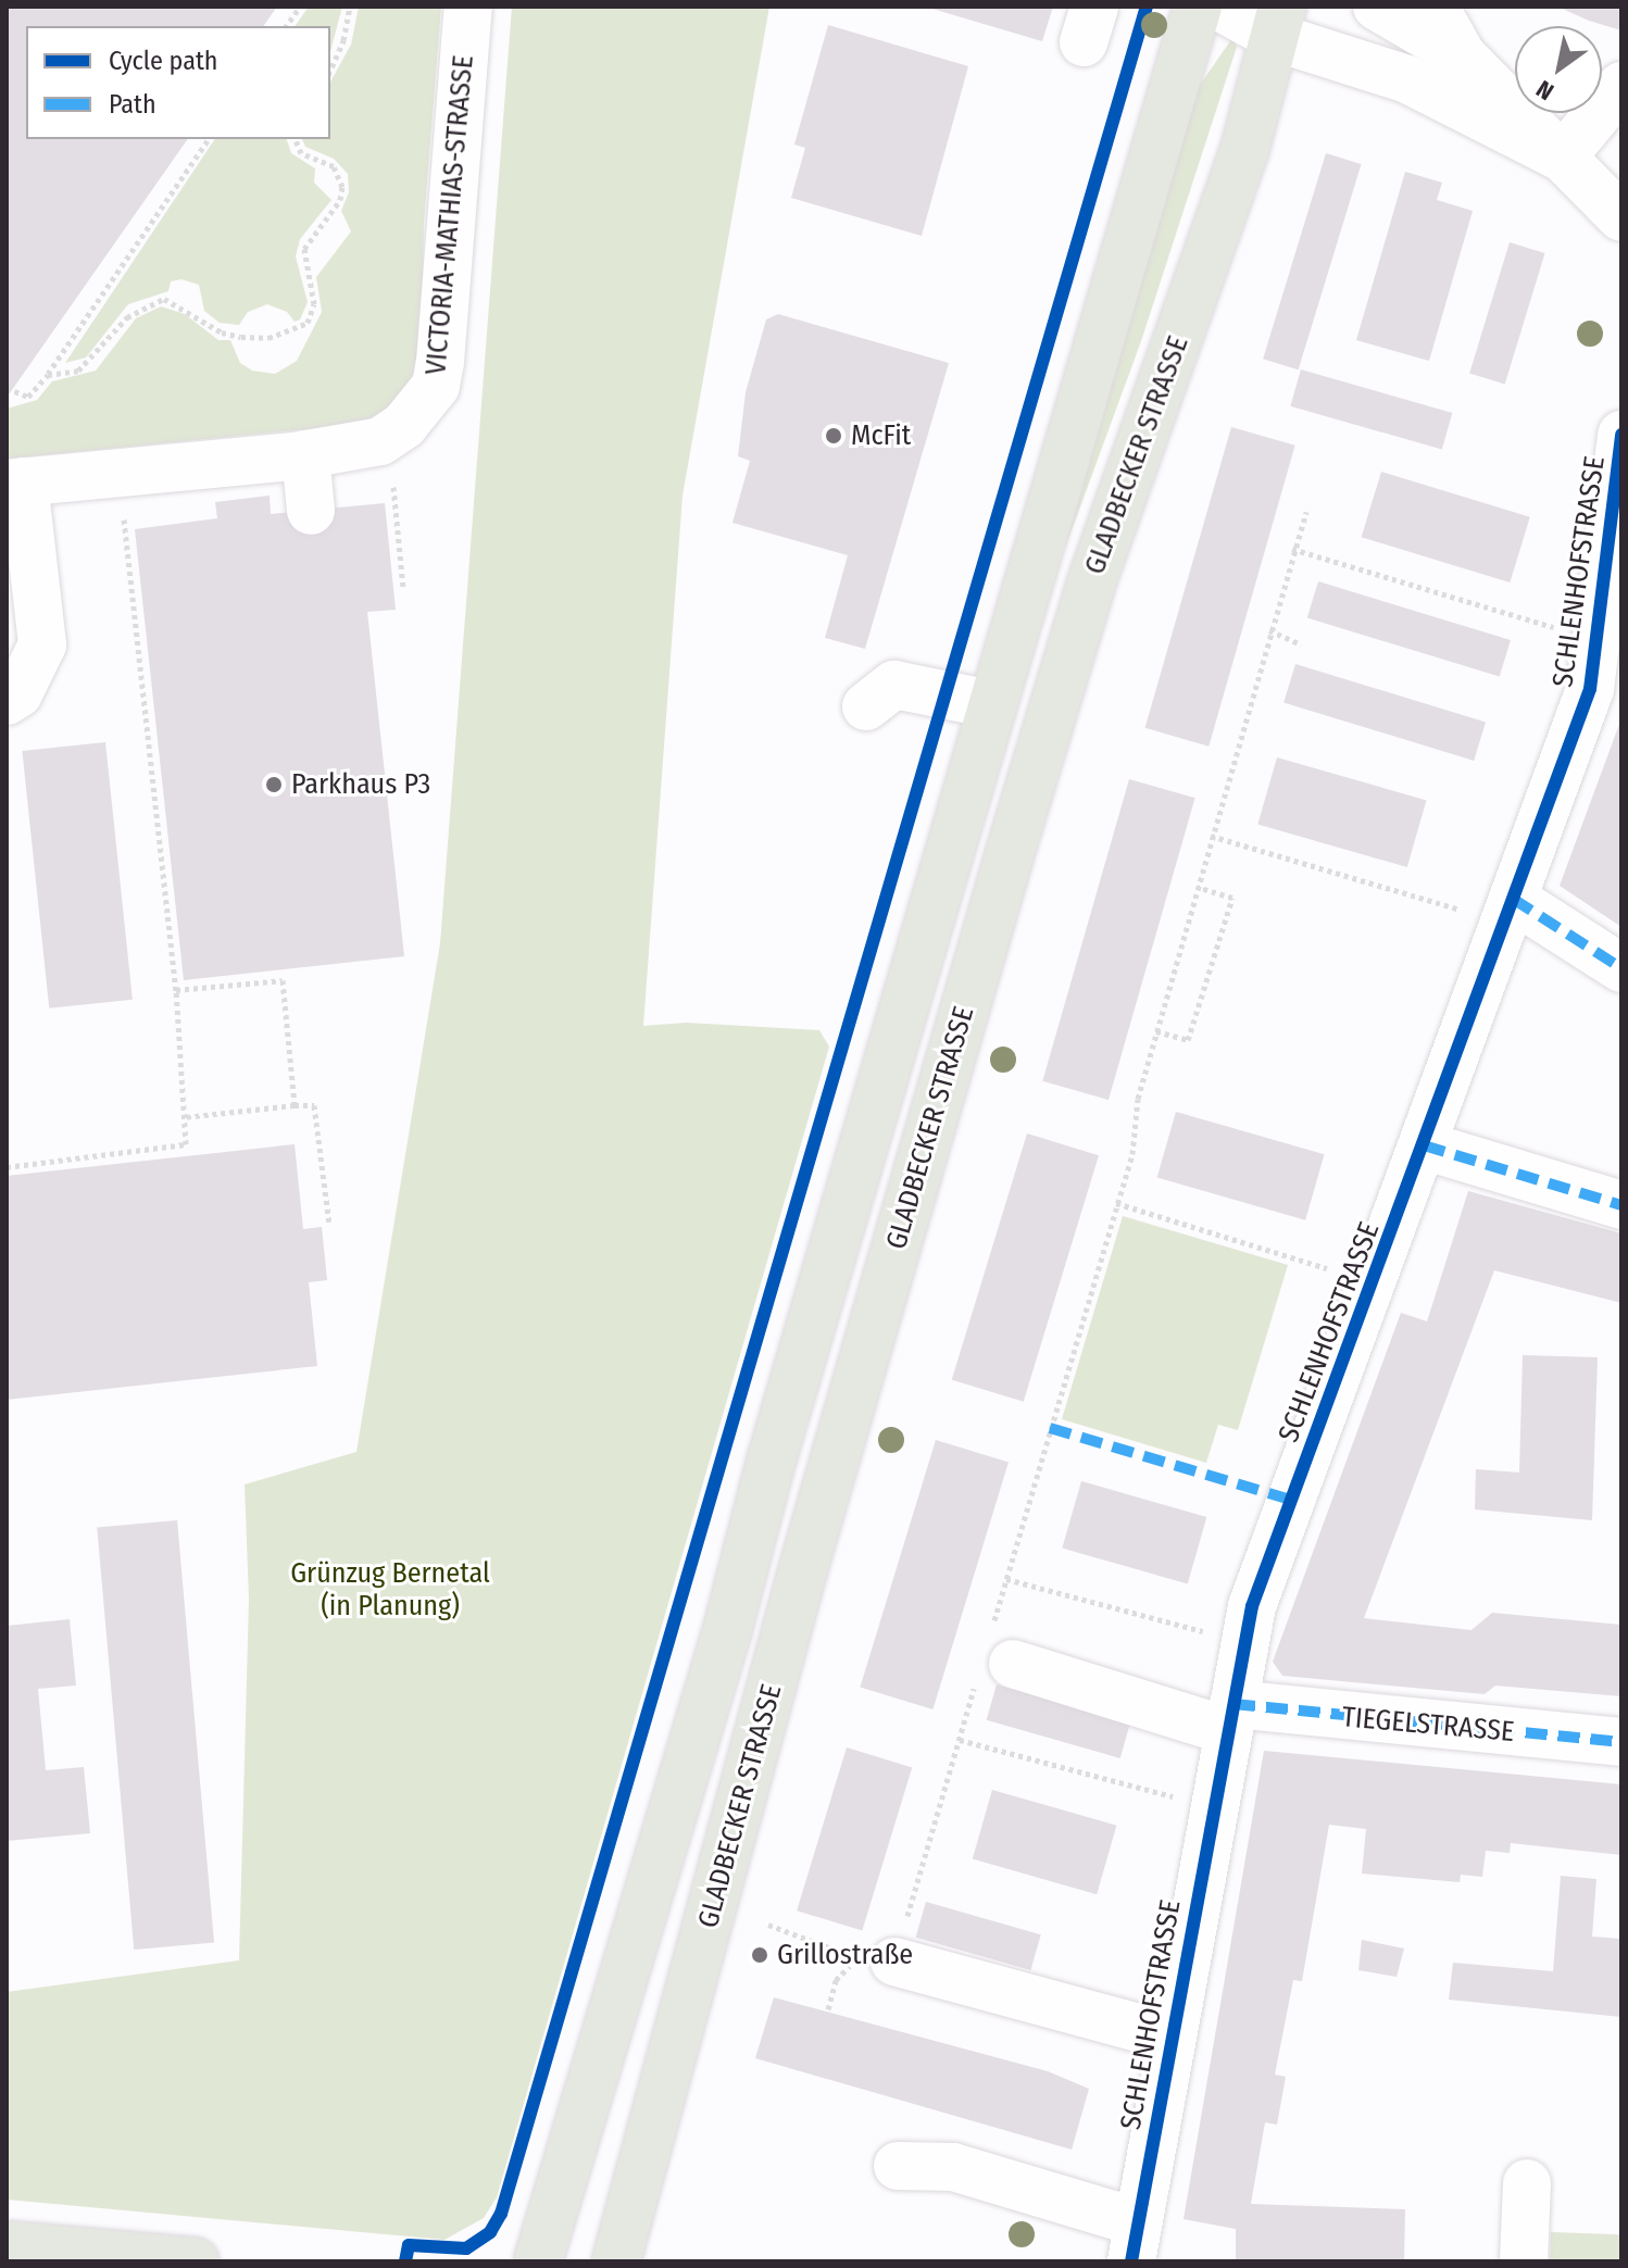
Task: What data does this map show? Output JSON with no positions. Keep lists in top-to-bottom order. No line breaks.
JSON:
{"streets":{"main road":["GLADBECKER STRASSE"],"street":["VICTORIA-MATHIAS-STRASSE","SCHLENHOFSTRASSE","TIEGELSTRASSE"]},"crossings":[["SCHLENHOFSTRASSE","TIEGELSTRASSE"]],"parks":["Grünzug Bernetal (in Planung)"],"places":["McFit","Parkhaus P3","Grillostraße"],"legend":["Cycle path","Path"],"north":"bottom left"}
